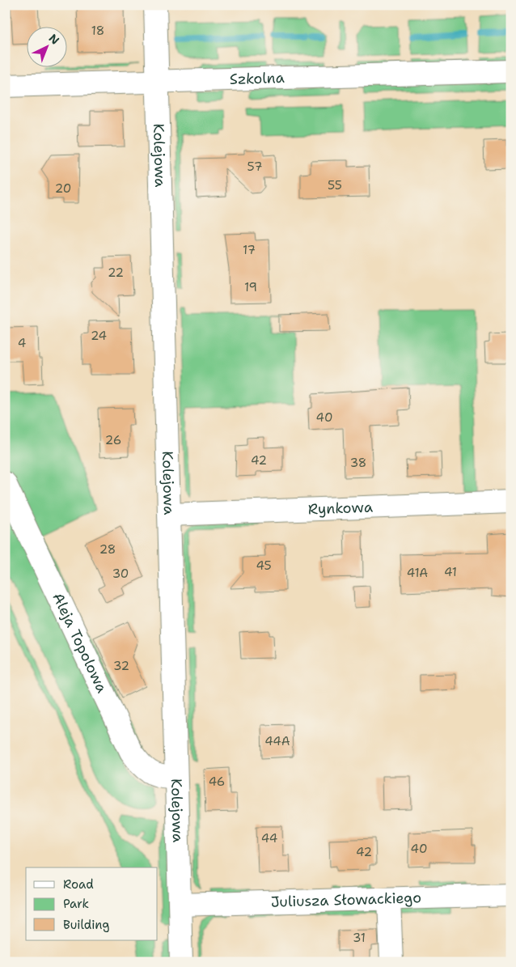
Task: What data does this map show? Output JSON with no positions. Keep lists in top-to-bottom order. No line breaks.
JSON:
{"streets":{"street":["Szkolna","Kolejowa","Rynkowa","Aleja Topolowa","Juliusza Słowackiego"]},"crossings":[["Szkolna","Kolejowa"],["Kolejowa","Rynkowa"],["Kolejowa","Aleja Topolowa"],["Kolejowa","Juliusza Słowackiego"]],"house_numbers":["18","57","55","20","17","22","19","24","4","40","26","42","38","28","45","41","41A","30","32","44A","46","44","40","42","31"],"legend":["Road","Park","Building"],"north":"top right"}
